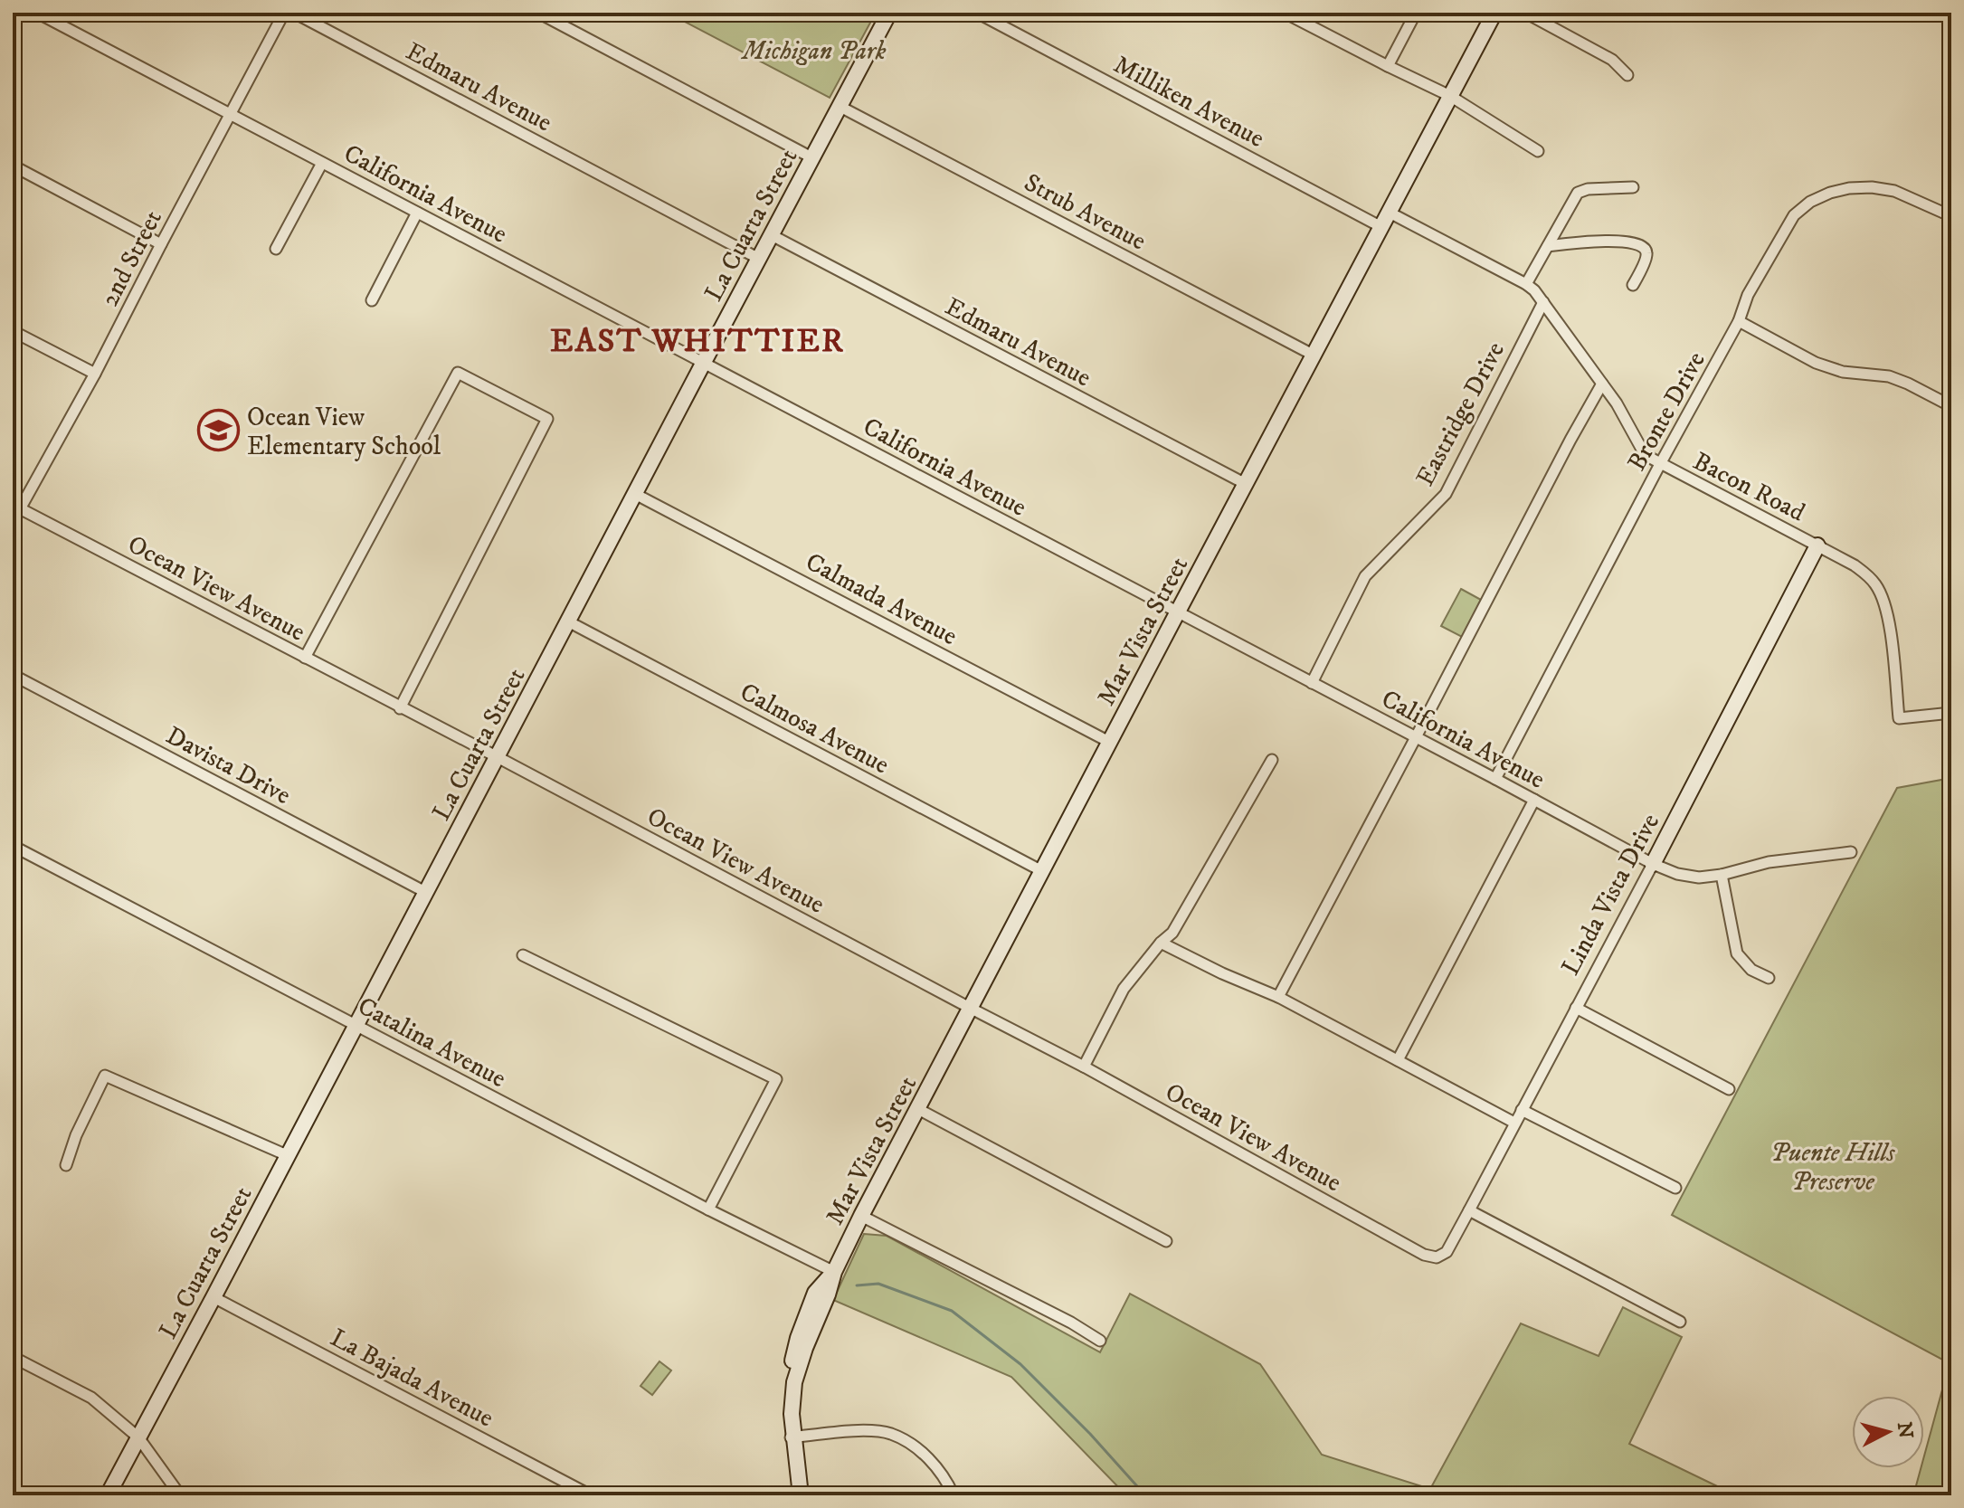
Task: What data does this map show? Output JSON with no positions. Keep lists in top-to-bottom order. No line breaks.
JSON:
{"streets":{"street":["Edmaru Avenue","Milliken Avenue","California Avenue","Strub Avenue","La Cuarta Street","2nd Street","Bronte Drive","Eastridge Drive","Bacon Road","Ocean View Avenue","Calmada Avenue","Mar Vista Street","Calmosa Avenue","Davista Drive","Linda Vista Drive","Catalina Avenue","La Bajada Avenue"]},"crossings":[["Edmaru Avenue","La Cuarta Street"],["Edmaru Avenue","Mar Vista Street"],["Milliken Avenue","Mar Vista Street"],["California Avenue","La Cuarta Street"],["California Avenue","2nd Street"],["California Avenue","Bronte Drive"],["California Avenue","Eastridge Drive"],["California Avenue","Mar Vista Street"],["California Avenue","Linda Vista Drive"],["Strub Avenue","La Cuarta Street"],["Strub Avenue","Mar Vista Street"],["La Cuarta Street","Ocean View Avenue"],["La Cuarta Street","Calmada Avenue"],["La Cuarta Street","Calmosa Avenue"],["La Cuarta Street","Davista Drive"],["La Cuarta Street","Catalina Avenue"],["La Cuarta Street","La Bajada Avenue"],["2nd Street","Ocean View Avenue"],["Bronte Drive","Bacon Road"],["Eastridge Drive","Bacon Road"],["Bacon Road","Mar Vista Street"],["Bacon Road","Linda Vista Drive"],["Ocean View Avenue","Mar Vista Street"],["Ocean View Avenue","Linda Vista Drive"],["Calmada Avenue","Mar Vista Street"],["Mar Vista Street","Calmosa Avenue"],["Mar Vista Street","Catalina Avenue"]],"districts":["EAST WHITTIER"],"parks":["Michigan Park","Puente Hills Preserve"],"places":{"school or university":["Ocean View Elementary School"]},"north":"right"}
